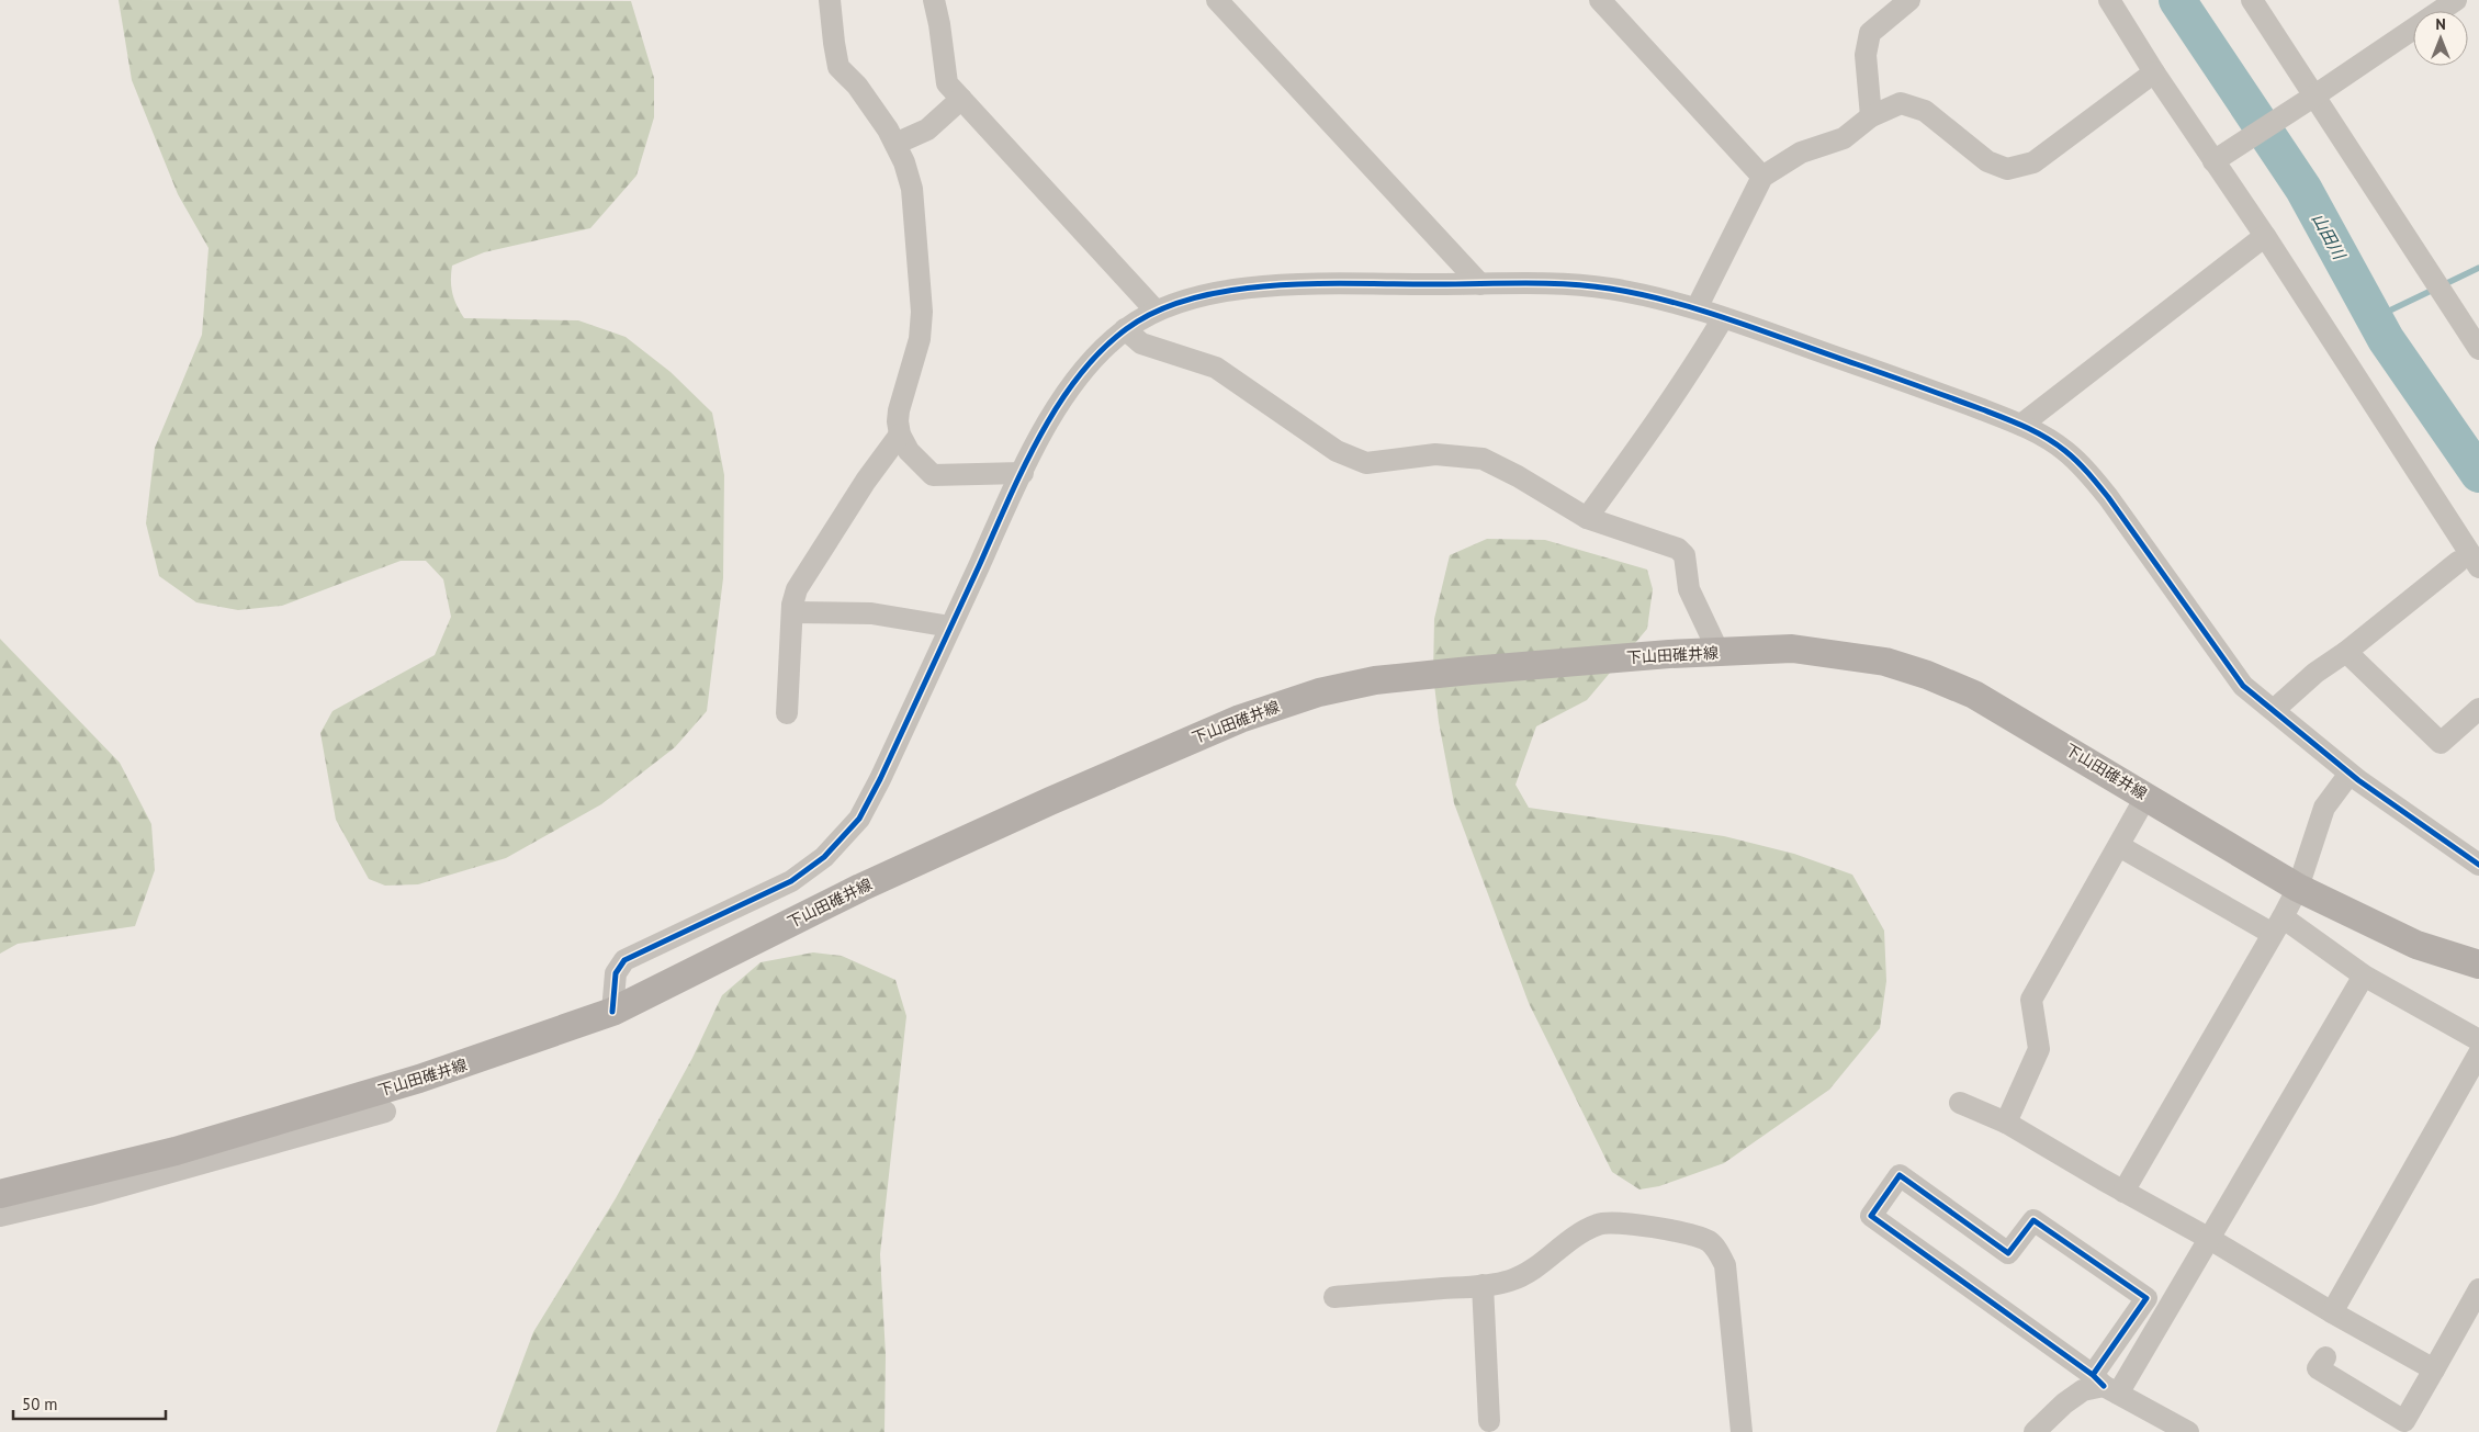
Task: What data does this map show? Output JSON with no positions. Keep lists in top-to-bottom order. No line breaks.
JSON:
{"streets":{"main road":["下山田碓井線"]},"water":["山田川"],"scale_bar":"50 m","north":"top"}
